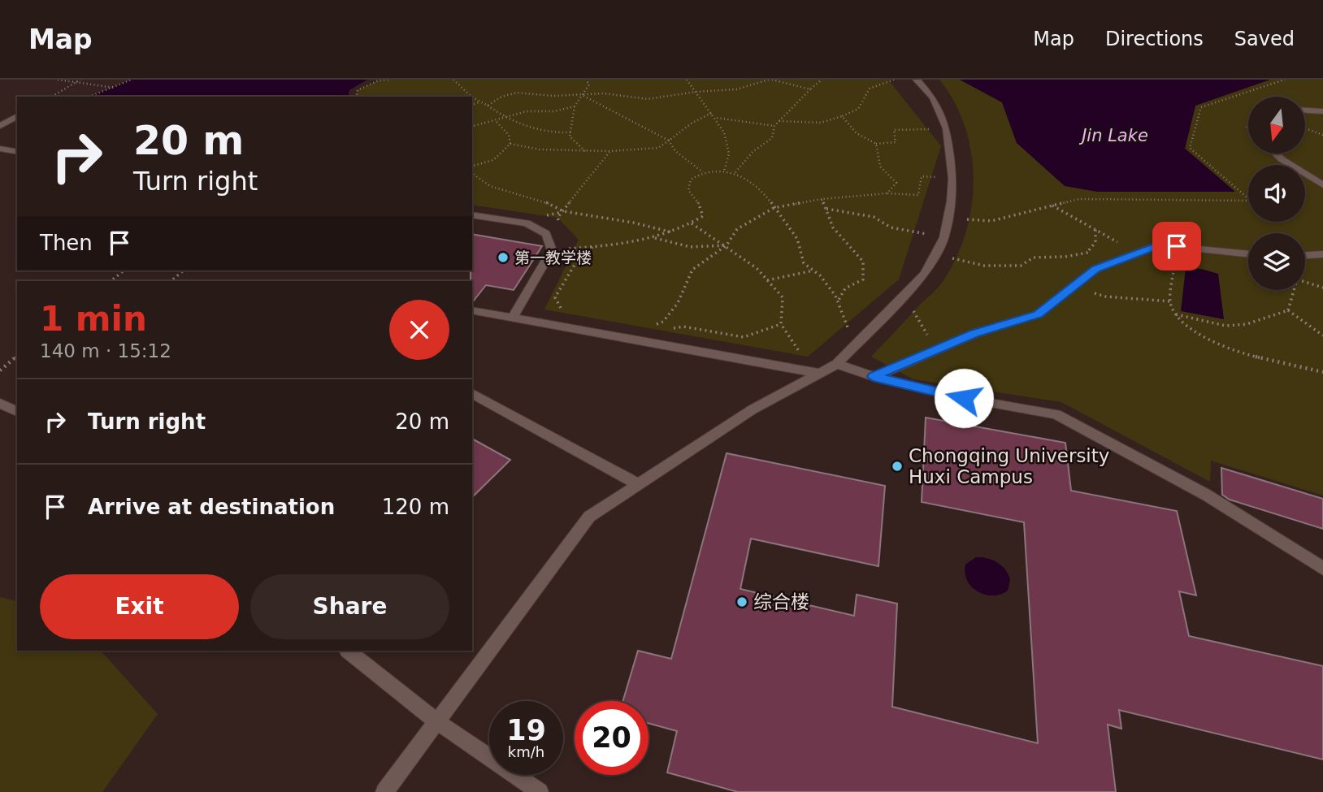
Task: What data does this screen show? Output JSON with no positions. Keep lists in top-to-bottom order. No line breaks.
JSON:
{"water":["Jin Lake"],"places":["第一教学楼","Chongqing University Huxi Campus","综合楼"],"north":"bottom","page":{"header":"Map","nav":["Map","Directions","Saved"],"turn":["20 m","Turn right"],"then":"Then","heading":["1 min","140 m · 15:12"],"list":[{"name":"Turn right","value":"20 m"},{"name":"Arrive at destination","value":"120 m"}],"buttons":["Exit","Share"],"speed":"19 km/h","limit":"20"}}
